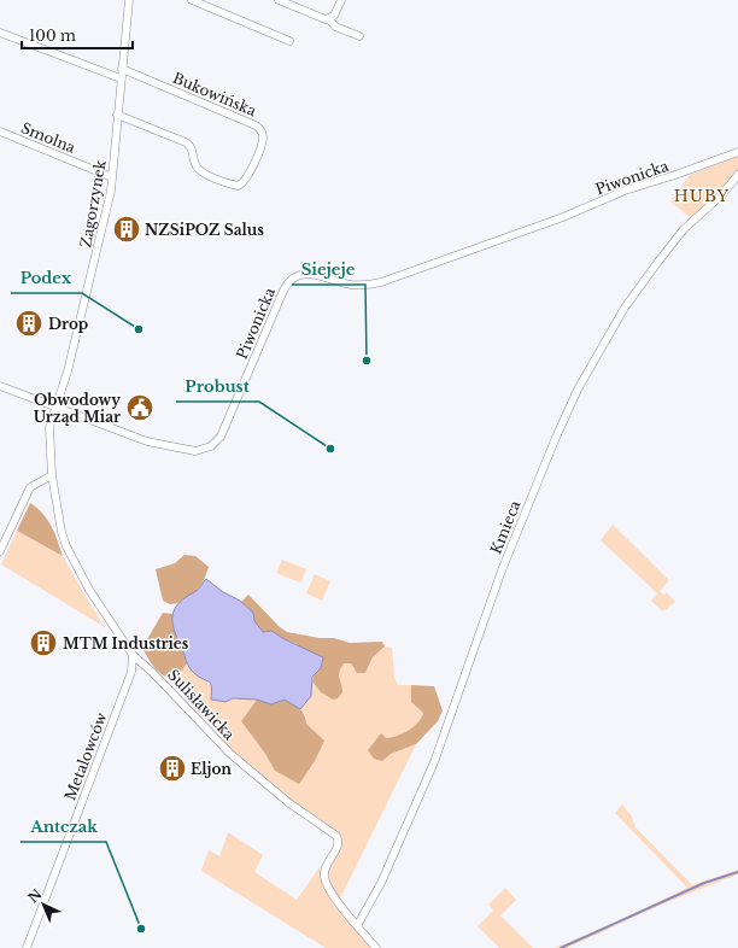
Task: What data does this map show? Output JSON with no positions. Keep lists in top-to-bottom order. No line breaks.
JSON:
{"streets":{"street":["Bukowińska","Smolna","Piwonicka","Zagorzynek","Kmieca","Sulisławicka","Metalowców"]},"crossings":[["Bukowińska","Zagorzynek"],["Smolna","Zagorzynek"],["Piwonicka","Zagorzynek"],["Piwonicka","Sulisławicka"],["Zagorzynek","Sulisławicka"],["Kmieca","Sulisławicka"],["Sulisławicka","Metalowców"]],"districts":["HUBY"],"places":{"building":["NZSiPOZ Salus","Drop","MTM Industries","Eljon"],"other":["Podex","Siejeje","Probust","Antczak"],"public building":["Obwodowy Urząd Miar"]},"scale_bar":"100 m","north":"top left"}
